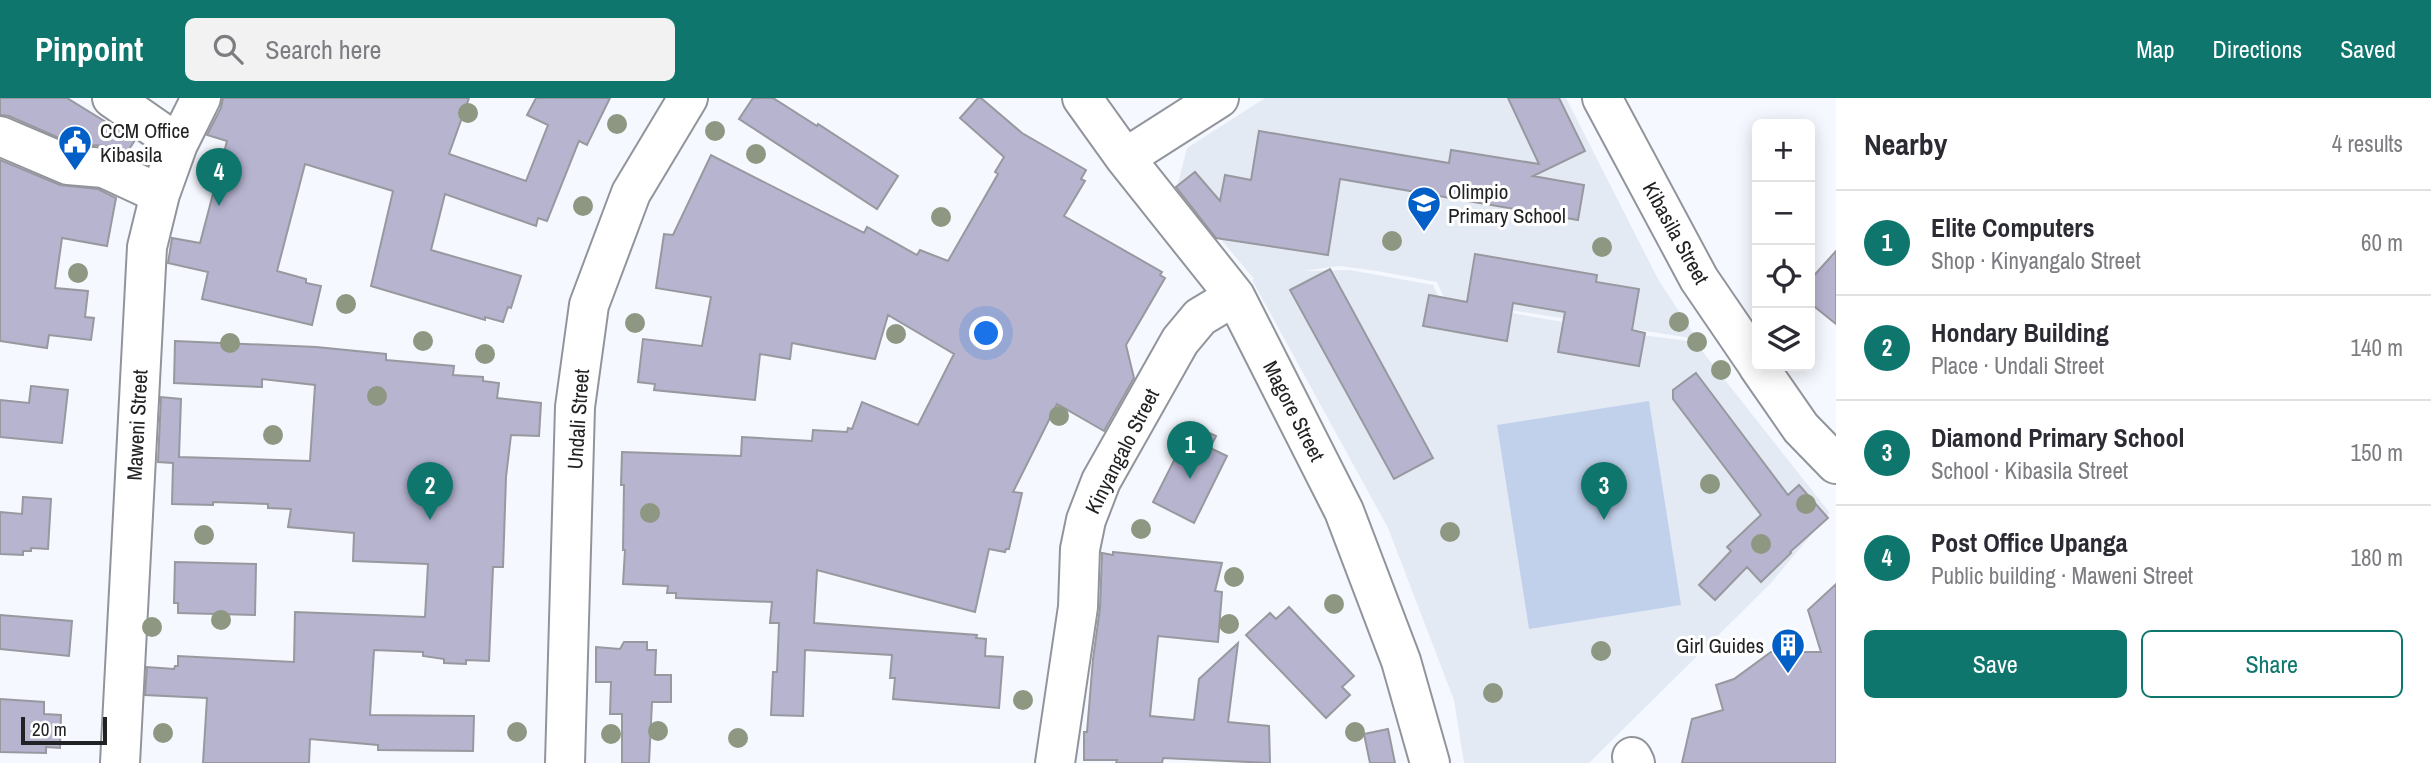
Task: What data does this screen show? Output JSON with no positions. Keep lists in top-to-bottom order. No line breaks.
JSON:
{"streets":{"street":["Kibasila Street","Magore Street","Undali Street","Maweni Street","Kinyangalo Street"]},"crossings":[["Magore Street","Kinyangalo Street"]],"places":{"public building":["CCM Office Kibasila"],"school or university":["Olimpio Primary School"],"building":["Girl Guides"]},"scale_bar":"20 m","page":{"header":"Pinpoint","search":"Search here","nav":["Map","Directions","Saved"],"heading":["Nearby","4 results"],"map_buttons":["+","−"],"pins":["4","1","2","3"],"list":[{"mark":"1","name":"Elite Computers","note":"Shop · Kinyangalo Street","value":"60 m"},{"mark":"2","name":"Hondary Building","note":"Place · Undali Street","value":"140 m"},{"mark":"3","name":"Diamond Primary School","note":"School · Kibasila Street","value":"150 m"},{"mark":"4","name":"Post Office Upanga","note":"Public building · Maweni Street","value":"180 m"}],"buttons":["Save","Share"],"scale":"20 m"}}
